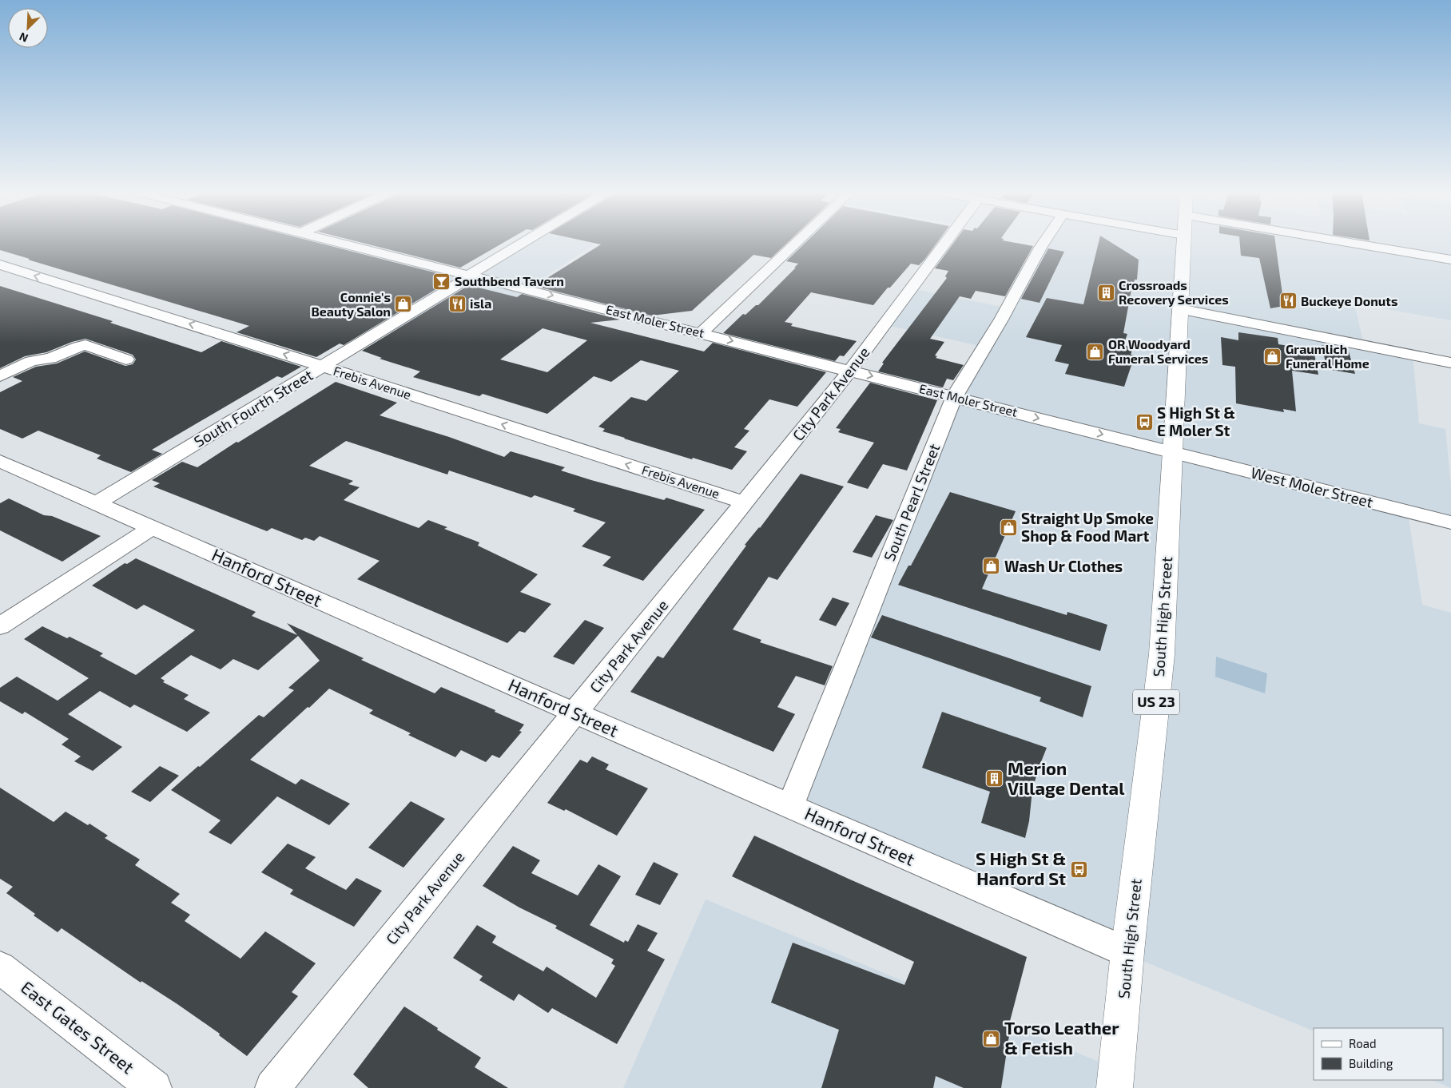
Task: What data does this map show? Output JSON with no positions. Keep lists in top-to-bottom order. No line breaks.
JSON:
{"streets":{"main road":["South High Street","US 23"],"street":["East Moler Street","Frebis Avenue","City Park Avenue","South Fourth Street","West Moler Street","South Pearl Street","Hanford Street","East Gates Street"]},"crossings":[["East Moler Street","City Park Avenue"],["East Moler Street","South Fourth Street"],["East Moler Street","West Moler Street"],["East Moler Street","South Pearl Street"],["East Moler Street","South High Street"],["Frebis Avenue","City Park Avenue"],["Frebis Avenue","South Fourth Street"],["City Park Avenue","Hanford Street"],["South Fourth Street","Hanford Street"],["West Moler Street","South High Street"],["South Pearl Street","Hanford Street"],["Hanford Street","South High Street"]],"one_way":["East Moler Street","Frebis Avenue"],"places":{"bar":["Southbend Tavern"],"building":["Crossroads Recovery Services","Merion Village Dental"],"restaurant":["Buckeye Donuts","isla"],"shop":["Connie's Beauty Salon","OR Woodyard Funeral Services","Graumlich Funeral Home","Straight Up Smoke Shop & Food Mart","Wash Ur Clothes","Torso Leather & Fetish"],"bus stop":["S High St & E Moler St","S High St & Hanford St"]},"legend":["Road","Building"],"north":"bottom left"}
